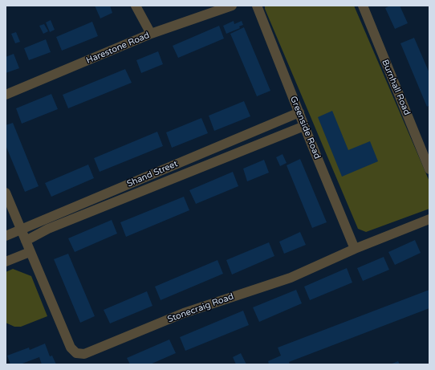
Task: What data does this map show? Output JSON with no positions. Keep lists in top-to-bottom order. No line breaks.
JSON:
{"streets":{"street":["Harestone Road","Burnhall Road","Greenside Road","Shand Street","Stonecraig Road"]},"crossings":[["Greenside Road","Shand Street"],["Greenside Road","Stonecraig Road"]]}
